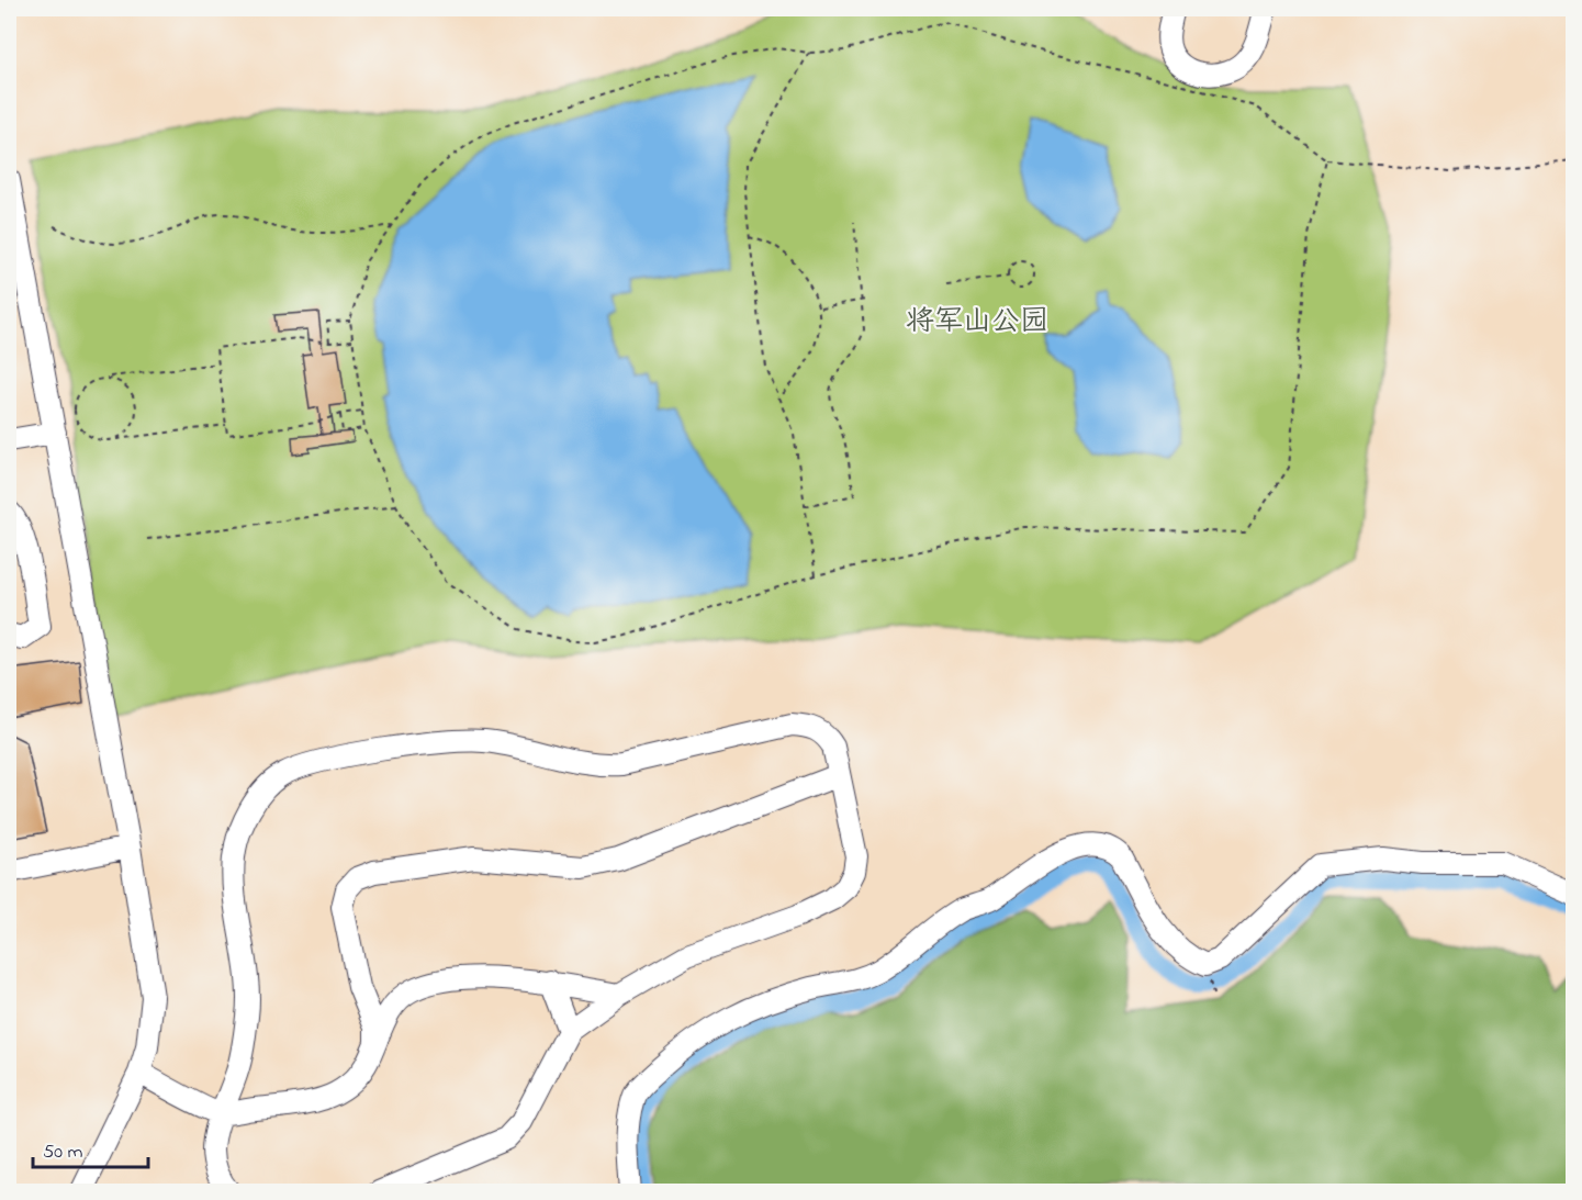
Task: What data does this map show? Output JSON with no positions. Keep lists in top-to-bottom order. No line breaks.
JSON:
{"parks":["将军山公园"],"scale_bar":"50 m"}
